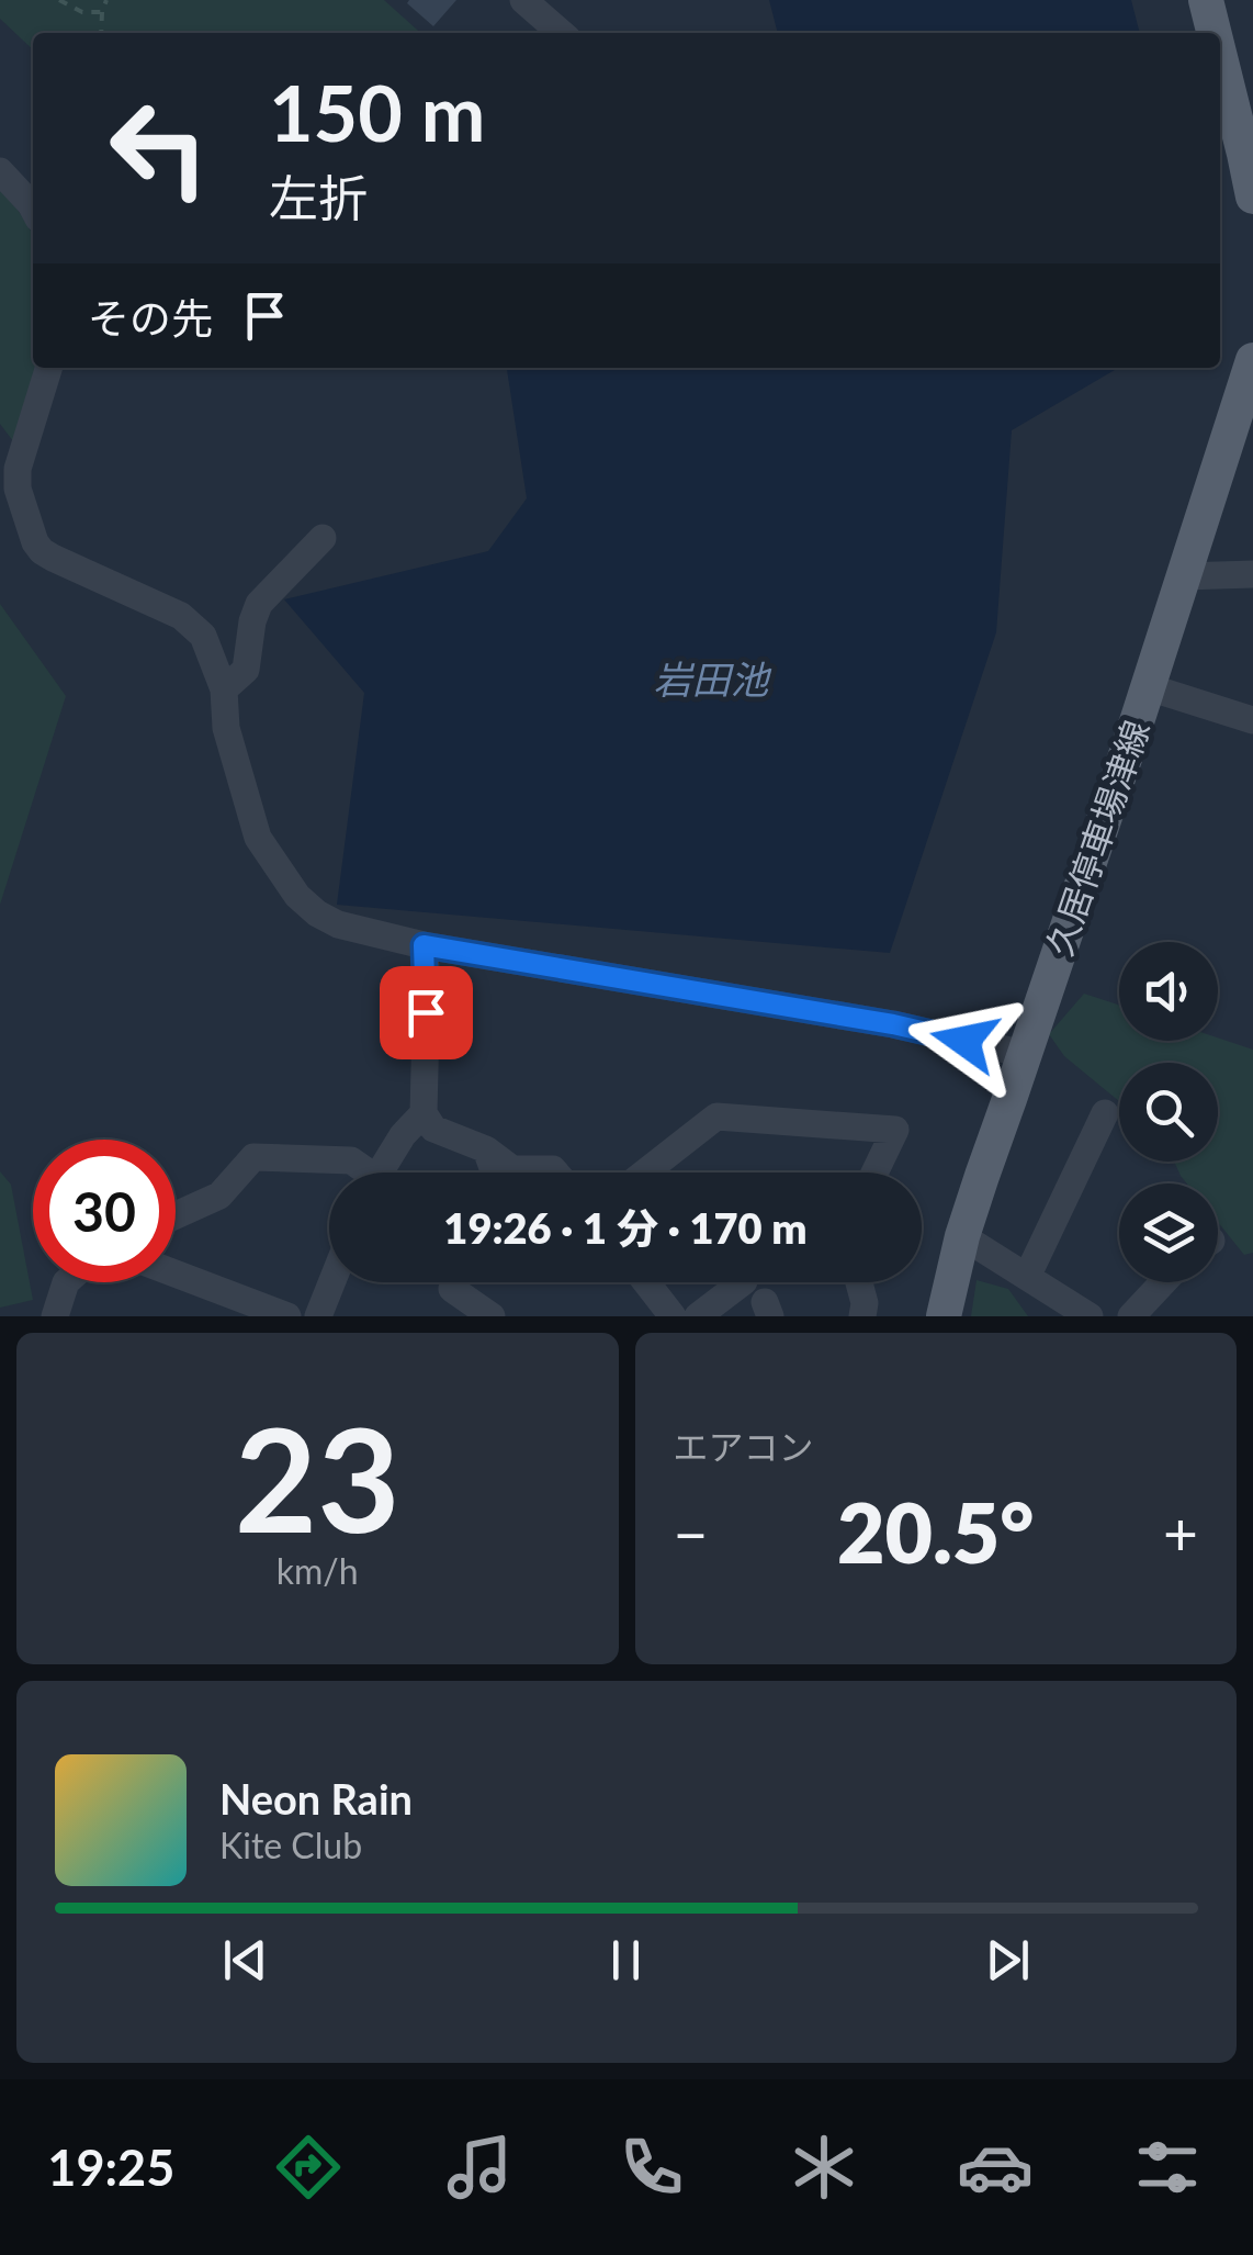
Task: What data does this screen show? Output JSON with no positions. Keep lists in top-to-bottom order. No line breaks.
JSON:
{"streets":{"main road":["久居停車場津線"]},"water":["岩田池"],"page":{"turn":["150 m","左折"],"then":"その先","limit":"30","trip":"19:26 · 1 分 · 170 m","tile":[["23","km/h"],"エアコン"],"heat":["−","20.5°","+"],"song":["Neon Rain","Kite Club"],"tabs":"19:25"}}
